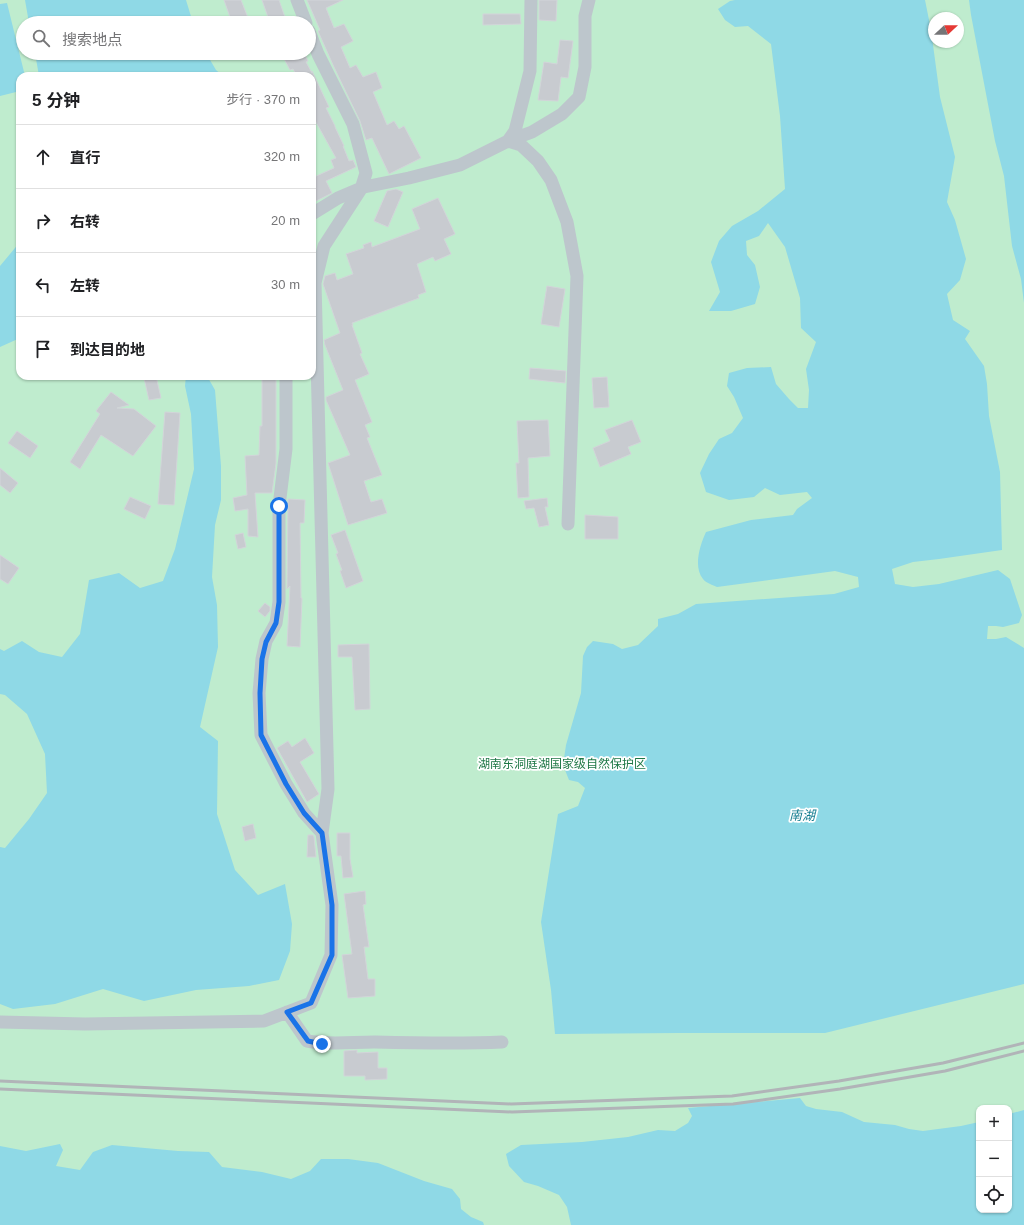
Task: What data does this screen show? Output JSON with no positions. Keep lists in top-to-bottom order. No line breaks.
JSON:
{"water":["南湖"],"parks":["湖南东洞庭湖国家级自然保护区"],"north":"right","page":{"search":"搜索地点","heading":["5 分钟","步行 · 370 m"],"list":[["直行","320 m"],["右转","20 m"],["左转","30 m"],"到达目的地"],"map_buttons":["+","−"]}}
